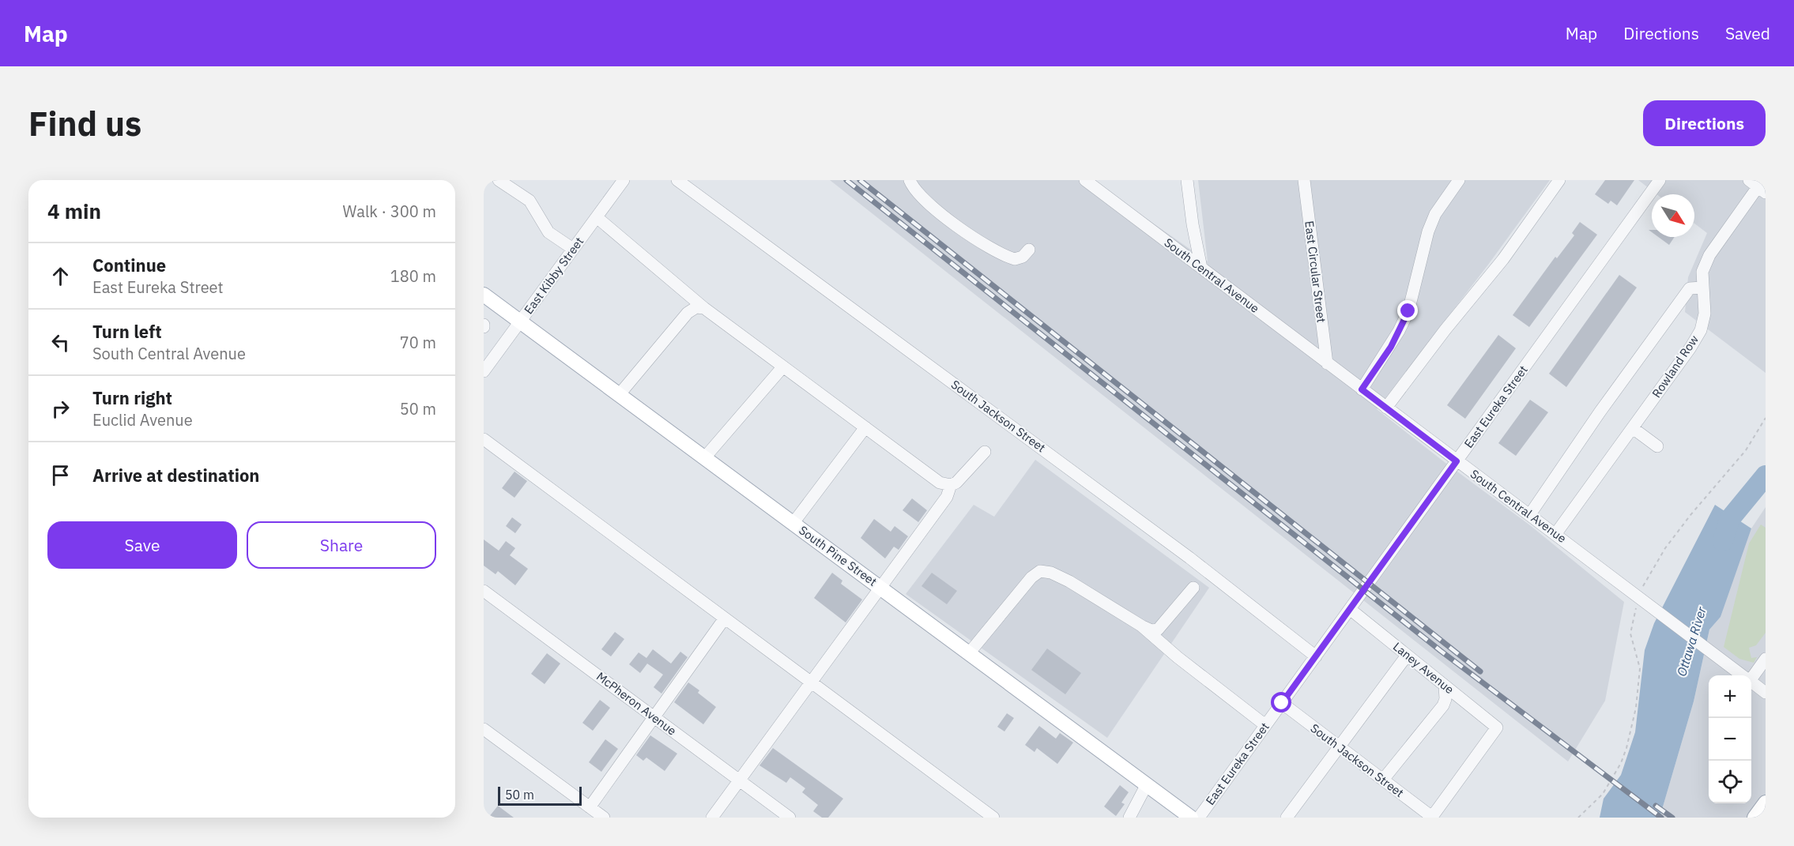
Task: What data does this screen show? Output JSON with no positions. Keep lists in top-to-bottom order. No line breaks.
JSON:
{"streets":{"main road":["South Pine Street"],"street":["East Circular Street","East Kibby Street","South Central Avenue","Rowland Row","East Eureka Street","South Jackson Street","Laney Avenue","McPheron Avenue"]},"crossings":[["East Circular Street","South Central Avenue"],["East Kibby Street","South Pine Street"],["South Central Avenue","Rowland Row"],["South Central Avenue","East Eureka Street"],["East Eureka Street","South Jackson Street"],["East Eureka Street","Laney Avenue"],["South Jackson Street","Laney Avenue"]],"water":["Ottawa River"],"scale_bar":"50 m","north":"bottom right","page":{"header":"Map","nav":["Map","Directions","Saved"],"buttons":["Directions",["Save","Share"]],"title":"Find us","heading":["4 min","Walk · 300 m"],"list":[["Continue","East Eureka Street","180 m"],["Turn left","South Central Avenue","70 m"],["Turn right","Euclid Avenue","50 m"],"Arrive at destination"],"map_buttons":["+","−"],"scale":"50 m"}}
